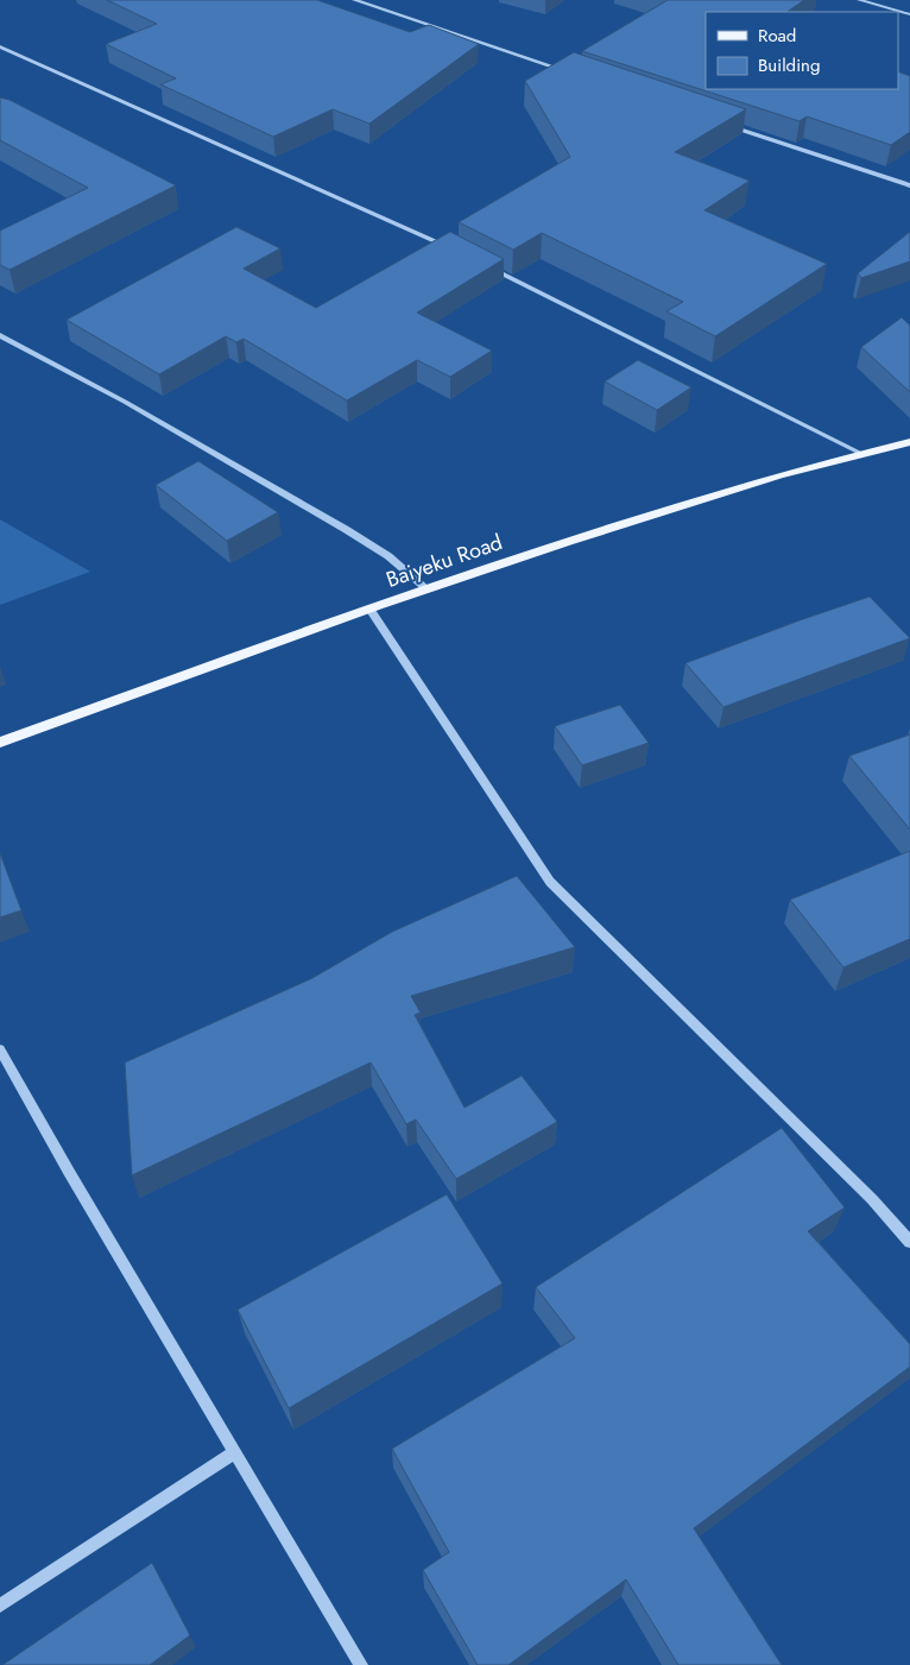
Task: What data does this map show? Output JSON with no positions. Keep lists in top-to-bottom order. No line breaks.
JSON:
{"streets":{"main road":["Baiyeku Road"]},"legend":["Road","Building"]}
